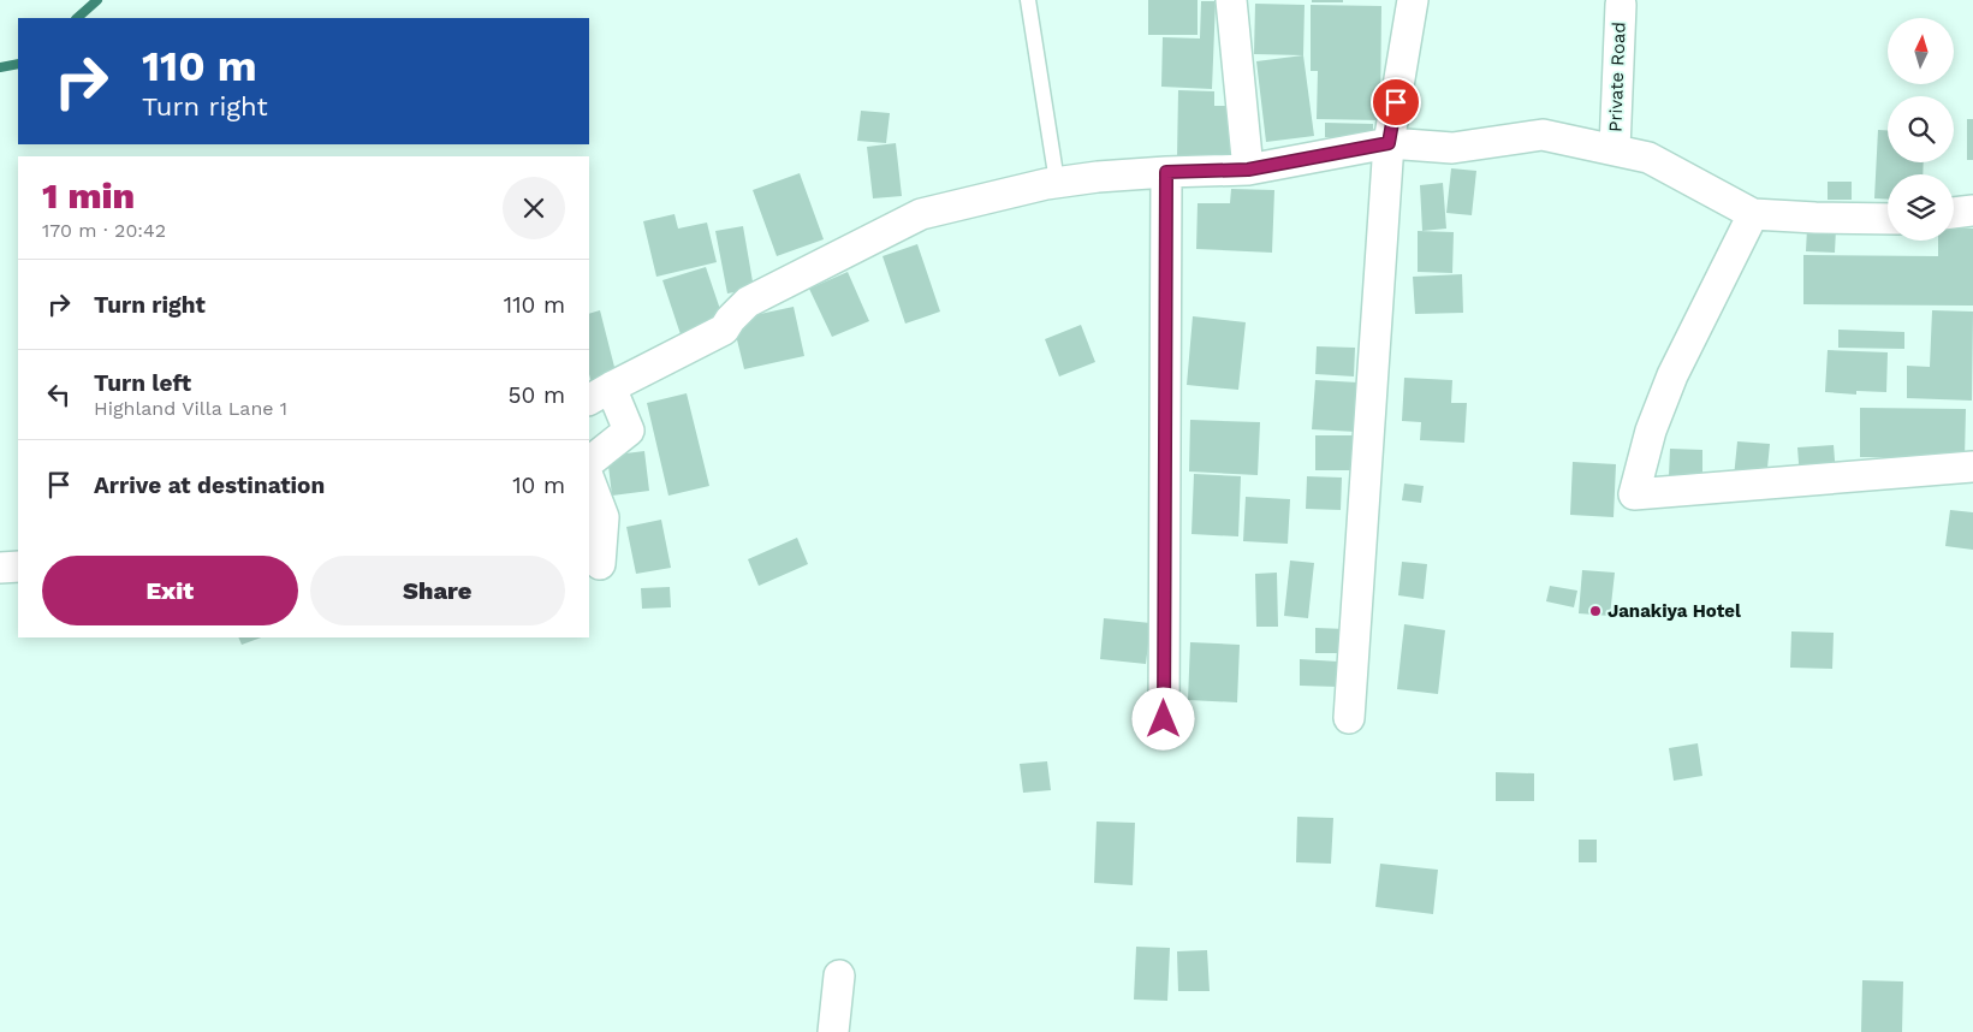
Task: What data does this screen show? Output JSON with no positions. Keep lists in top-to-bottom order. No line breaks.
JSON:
{"streets":{"street":["Private Road"]},"places":["Janakiya Hotel"],"north":"top","page":{"turn":["110 m","Turn right"],"heading":["1 min","170 m · 20:42"],"list":[{"name":"Turn right","value":"110 m"},{"name":"Turn left","note":"Highland Villa Lane 1","value":"50 m"},{"name":"Arrive at destination","value":"10 m"}],"buttons":["Exit","Share"]}}
